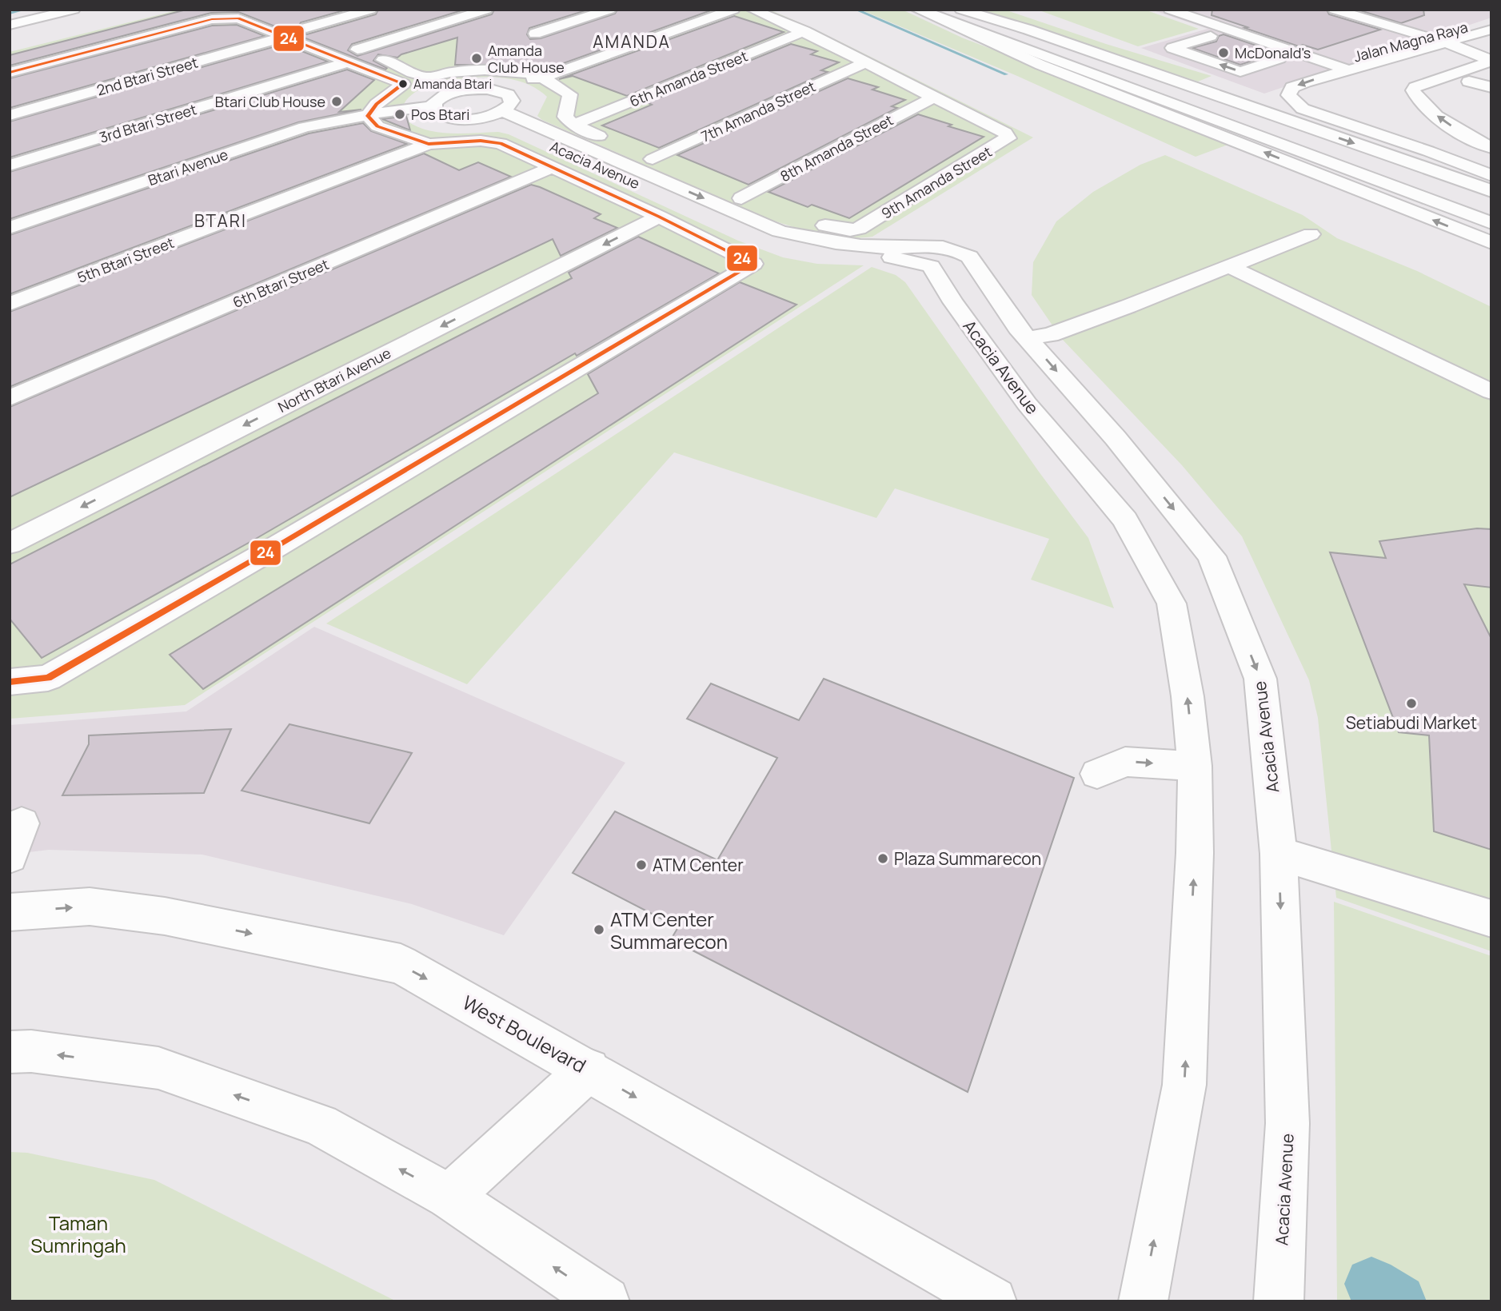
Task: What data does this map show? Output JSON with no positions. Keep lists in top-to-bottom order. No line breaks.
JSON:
{"streets":{"main road":["Jalan Magna Raya","2nd Btari Street","6th Amanda Street","7th Amanda Street","3rd Btari Street","8th Amanda Street","Acacia Avenue","Btari Avenue","9th Amanda Street","5th Btari Street","6th Btari Street","North Btari Avenue","West Boulevard"]},"crossings":[["8th Amanda Street","9th Amanda Street"]],"districts":["AMANDA","BTARI"],"parks":["Taman Sumringah"],"places":["McDonald's","Amanda Club House","Amanda Btari","Btari Club House","Pos Btari","Setiabudi Market","Plaza Summarecon","ATM Center","ATM Center Summarecon"],"lines":["transit line 24"]}
